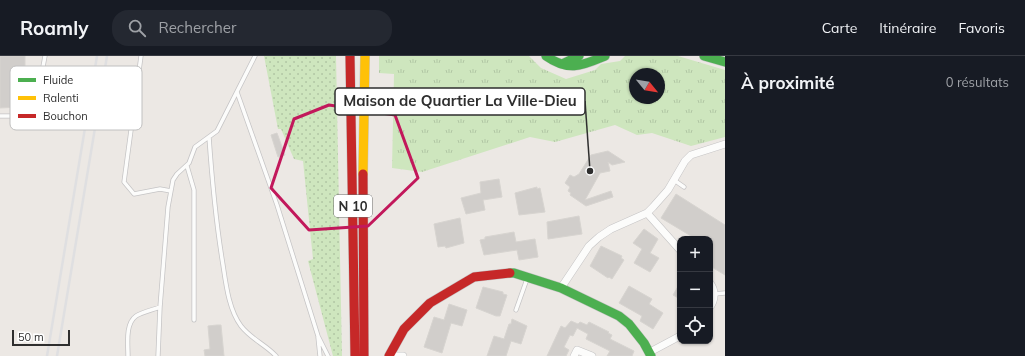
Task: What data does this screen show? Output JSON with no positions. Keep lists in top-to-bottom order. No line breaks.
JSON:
{"streets":{"main road":["N 10"]},"places":["Maison de Quartier La Ville-Dieu"],"legend":["Fluide","Ralenti","Bouchon"],"scale_bar":"50 m","north":"bottom right","page":{"header":"Roamly","search":"Rechercher","nav":["Carte","Itinéraire","Favoris"],"heading":["À proximité","0 résultats"],"map_buttons":["+","−"],"scale":"50 m"}}
